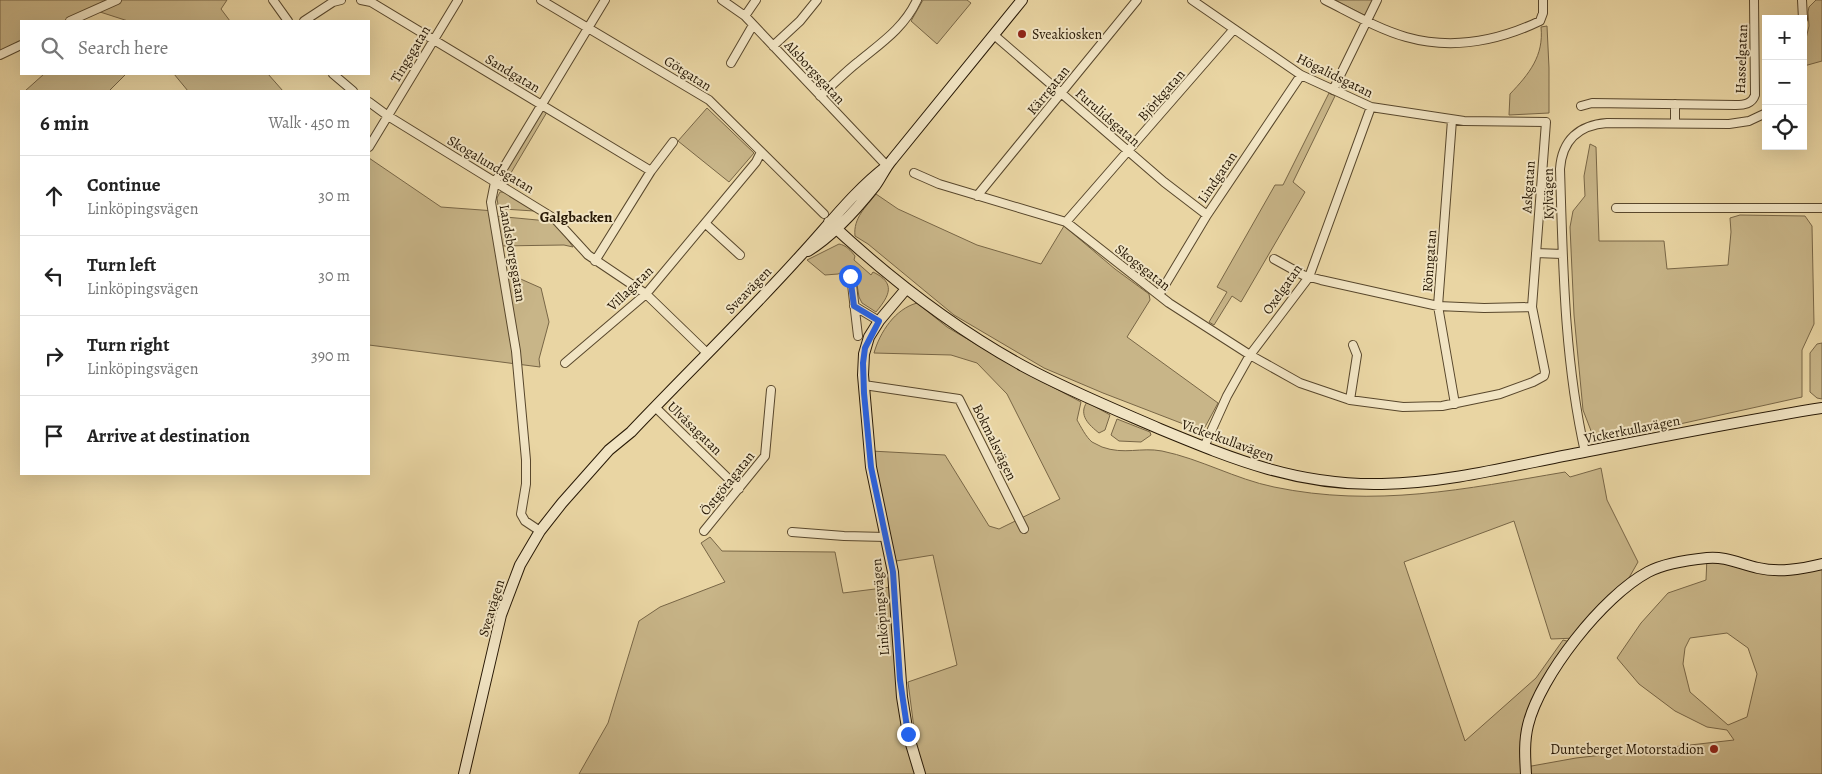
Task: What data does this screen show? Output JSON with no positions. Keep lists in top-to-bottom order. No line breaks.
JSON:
{"streets":{"main road":["Sveavägen","Vickerkullavägen","Linköpingsvägen"],"street":["Tingsgatan","Hasselgatan","Alsborgsgatan","Sandgatan","Götgatan","Högalidsgatan","Kärrgatan","Björkgatan","Furulidsgatan","Skogalundsgatan","Lindgatan","Askgatan","Kylvägen","Landsborgsgatan","Rönngatan","Skogsgatan","Villagatan","Oxelgatan","Ulvåsagatan","Bokmalsvägen","Östgötagatan"]},"crossings":[["Tingsgatan","Sandgatan"],["Tingsgatan","Skogalundsgatan"],["Alsborgsgatan","Sveavägen"],["Sandgatan","Landsborgsgatan"],["Götgatan","Landsborgsgatan"],["Götgatan","Villagatan"],["Götgatan","Sveavägen"],["Götgatan","Vickerkullavägen"],["Högalidsgatan","Björkgatan"],["Högalidsgatan","Lindgatan"],["Högalidsgatan","Askgatan"],["Högalidsgatan","Rönngatan"],["Högalidsgatan","Oxelgatan"],["Kärrgatan","Furulidsgatan"],["Kärrgatan","Skogsgatan"],["Björkgatan","Furulidsgatan"],["Björkgatan","Skogsgatan"],["Furulidsgatan","Lindgatan"],["Furulidsgatan","Sveavägen"],["Skogalundsgatan","Landsborgsgatan"],["Skogalundsgatan","Villagatan"],["Skogalundsgatan","Sveavägen"],["Lindgatan","Skogsgatan"],["Askgatan","Skogsgatan"],["Kylvägen","Vickerkullavägen"],["Landsborgsgatan","Sveavägen"],["Rönngatan","Skogsgatan"],["Skogsgatan","Oxelgatan"],["Oxelgatan","Vickerkullavägen"],["Sveavägen","Ulvåsagatan"],["Sveavägen","Vickerkullavägen"],["Ulvåsagatan","Östgötagatan"],["Vickerkullavägen","Linköpingsvägen"],["Bokmalsvägen","Linköpingsvägen"]],"districts":["Galgbacken"],"places":["Sveakiosken","Dunteberget Motorstadion"],"page":{"map_buttons":["+","−"],"search":"Search here","heading":["6 min","Walk · 450 m"],"list":[["Continue","Linköpingsvägen","30 m"],["Turn left","Linköpingsvägen","30 m"],["Turn right","Linköpingsvägen","390 m"],"Arrive at destination"]}}
